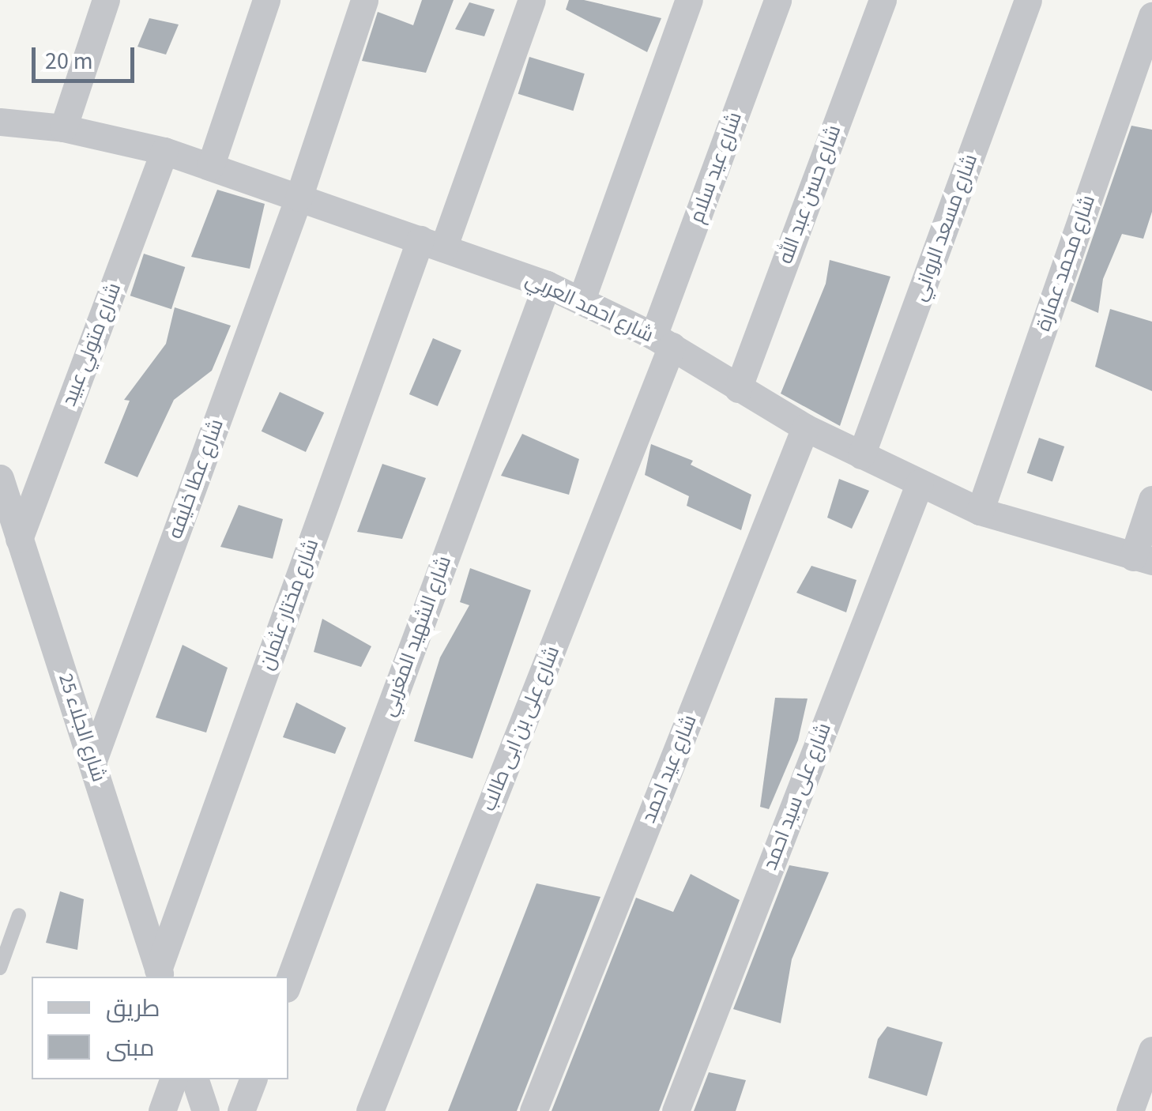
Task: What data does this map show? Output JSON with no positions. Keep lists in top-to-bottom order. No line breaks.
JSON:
{"streets":{"street":["شارع عيد سلام","شارع حسن عبد الله","شارع مسعد الرواني","شارع محمد عمارة","شارع احمد العربي","شارع متولي عبيد","شارع عطا خليفه","شارع مختار عثمان","شارع الشهيد المغربي","شارع الجلاء 25","شارع على بن ابى طالب","شارع عيد احمد","شارع على سيد احمد"]},"crossings":[["شارع عيد سلام","شارع احمد العربي"],["شارع عيد سلام","شارع على بن ابى طالب"],["شارع حسن عبد الله","شارع احمد العربي"],["شارع مسعد الرواني","شارع احمد العربي"],["شارع محمد عمارة","شارع احمد العربي"],["شارع احمد العربي","شارع متولي عبيد"],["شارع احمد العربي","شارع عطا خليفه"],["شارع احمد العربي","شارع مختار عثمان"],["شارع احمد العربي","شارع الشهيد المغربي"],["شارع احمد العربي","شارع على بن ابى طالب"],["شارع احمد العربي","شارع عيد احمد"],["شارع احمد العربي","شارع على سيد احمد"],["شارع متولي عبيد","شارع الجلاء 25"],["شارع عطا خليفه","شارع الجلاء 25"],["شارع مختار عثمان","شارع الجلاء 25"]],"legend":["طريق","مبنى"],"scale_bar":"20 m"}
